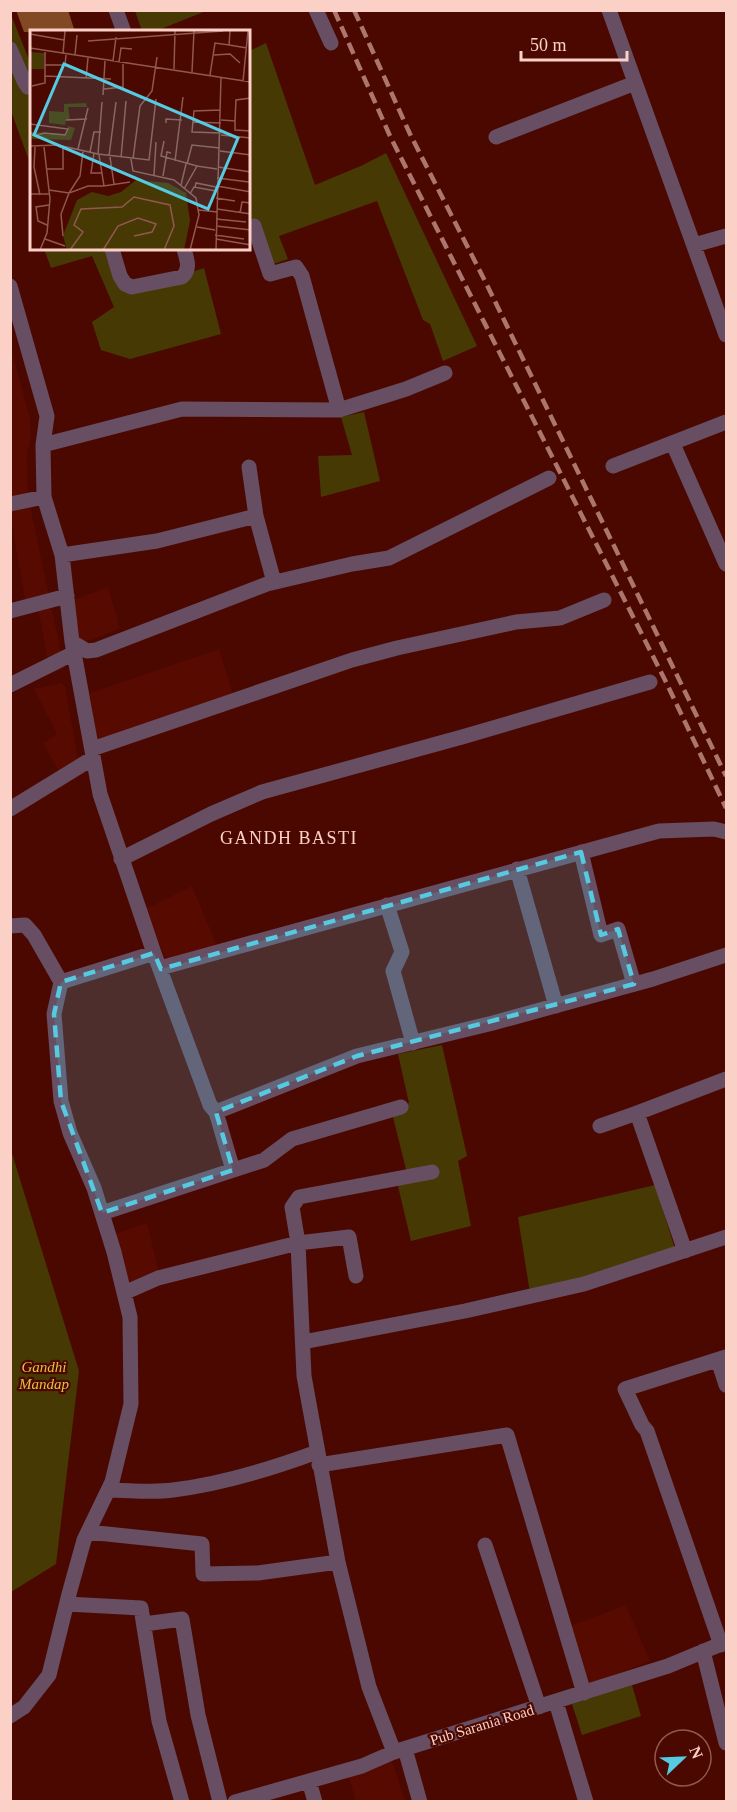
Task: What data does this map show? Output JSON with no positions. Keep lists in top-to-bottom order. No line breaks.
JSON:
{"streets":{"street":["Pub Sarania Road"]},"districts":["GANDH BASTI"],"parks":["Gandhi Mandap"],"scale_bar":"50 m","north":"top right"}
